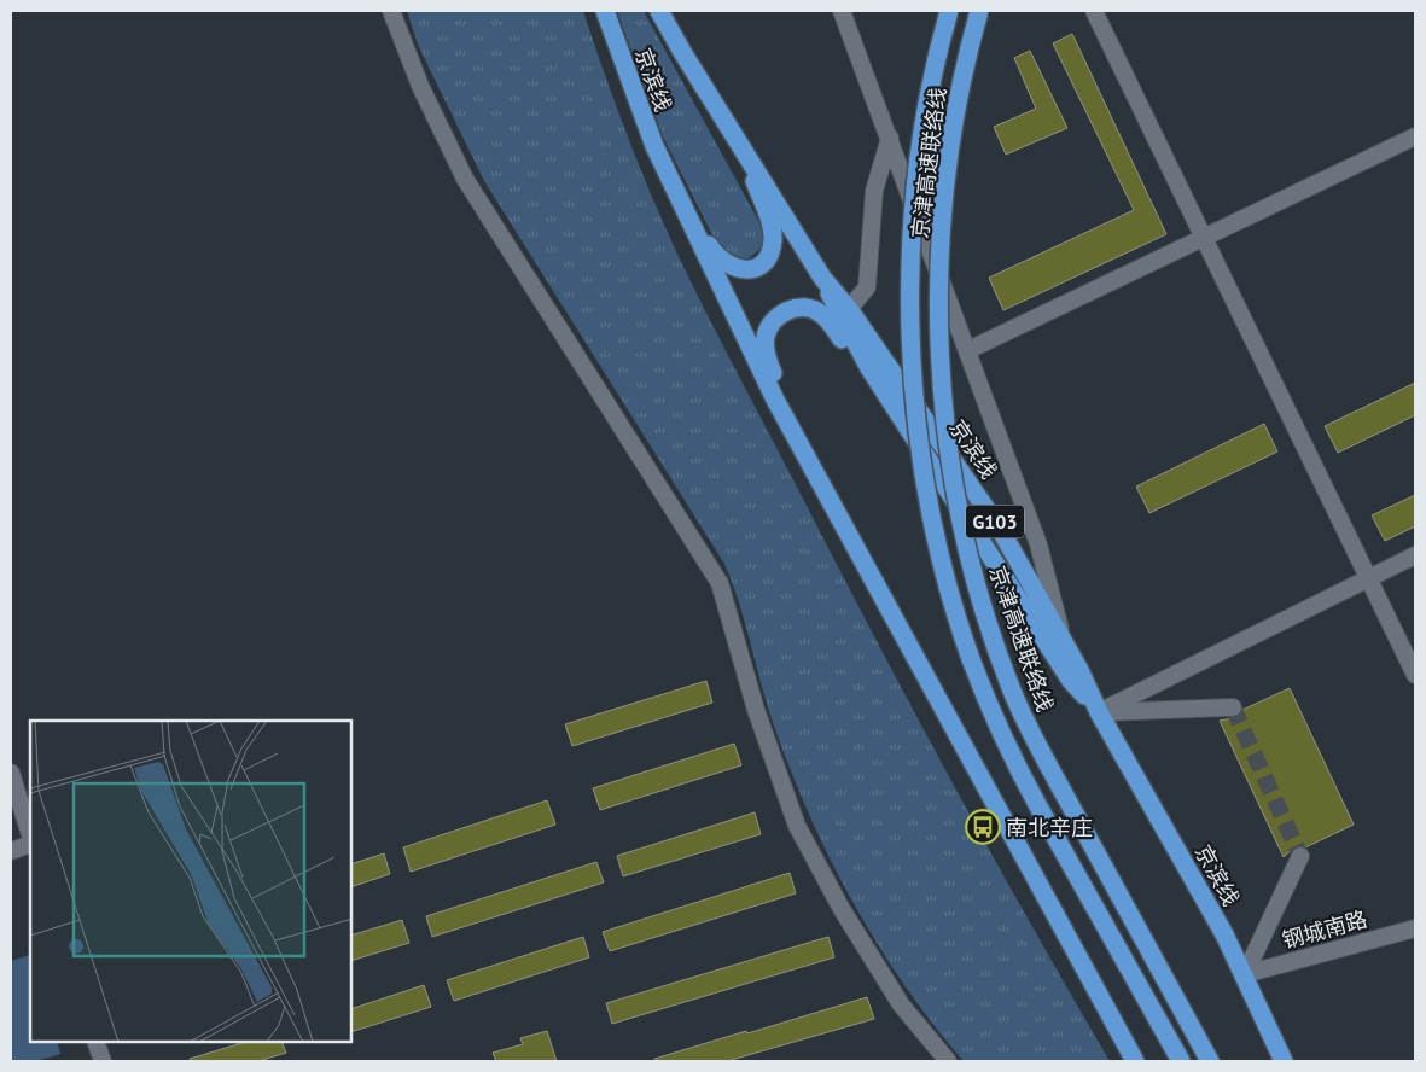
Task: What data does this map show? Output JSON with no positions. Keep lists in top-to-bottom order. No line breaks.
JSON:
{"streets":{"highway":["京滨线","京津高速联络线","G103"],"street":["钢城南路"]},"crossings":[["京滨线","钢城南路"]],"places":{"bus stop":["南北辛庄"]}}
